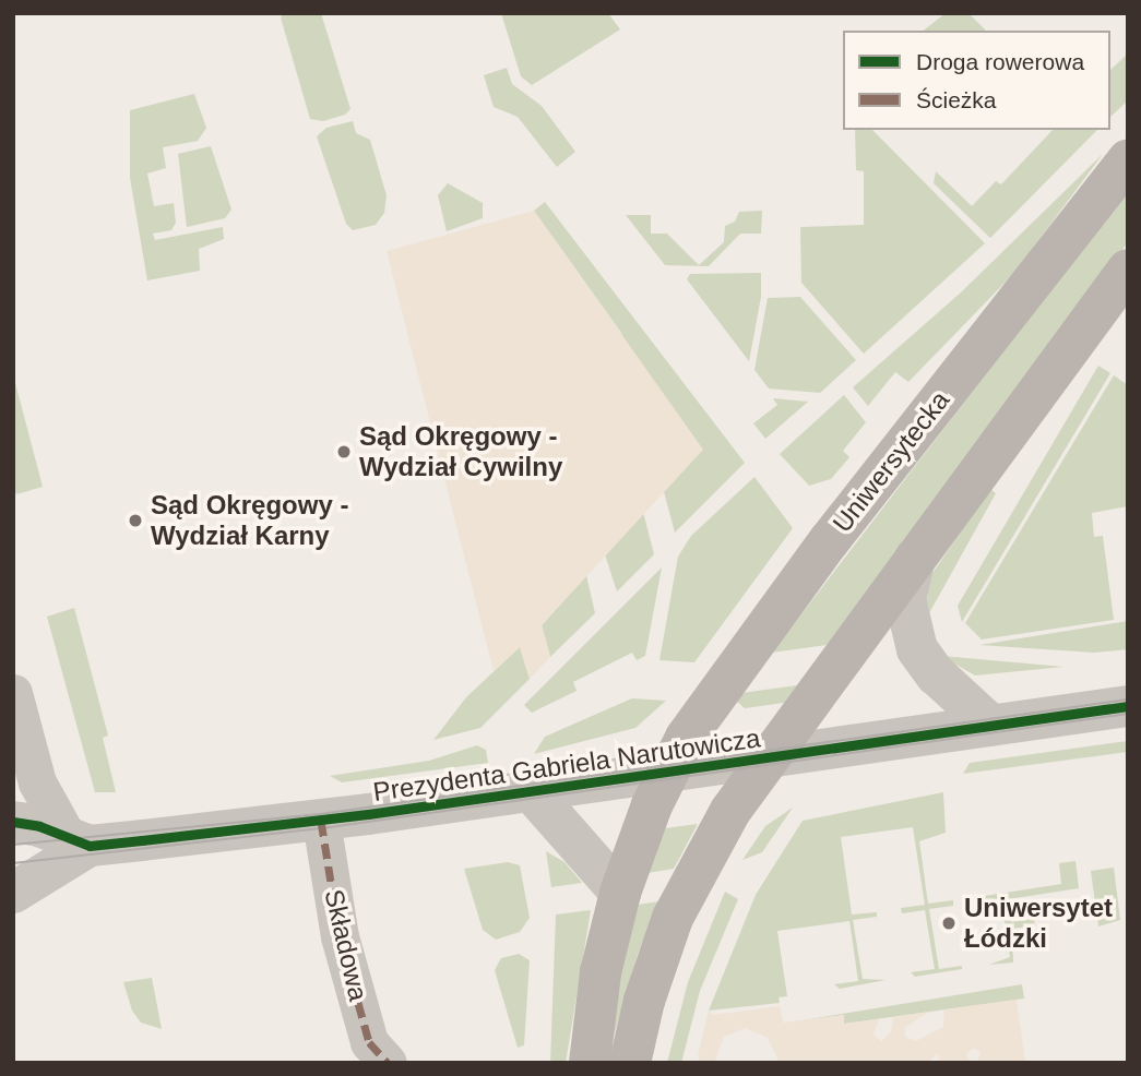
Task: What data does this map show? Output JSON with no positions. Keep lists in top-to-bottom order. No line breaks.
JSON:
{"streets":{"main road":["Uniwersytecka"],"street":["Prezydenta Gabriela Narutowicza","Składowa"]},"crossings":[["Uniwersytecka","Prezydenta Gabriela Narutowicza"],["Prezydenta Gabriela Narutowicza","Składowa"]],"places":["Sąd Okręgowy - Wydział Cywilny","Sąd Okręgowy - Wydział Karny","Uniwersytet Łódzki"],"legend":["Droga rowerowa","Ścieżka"]}
